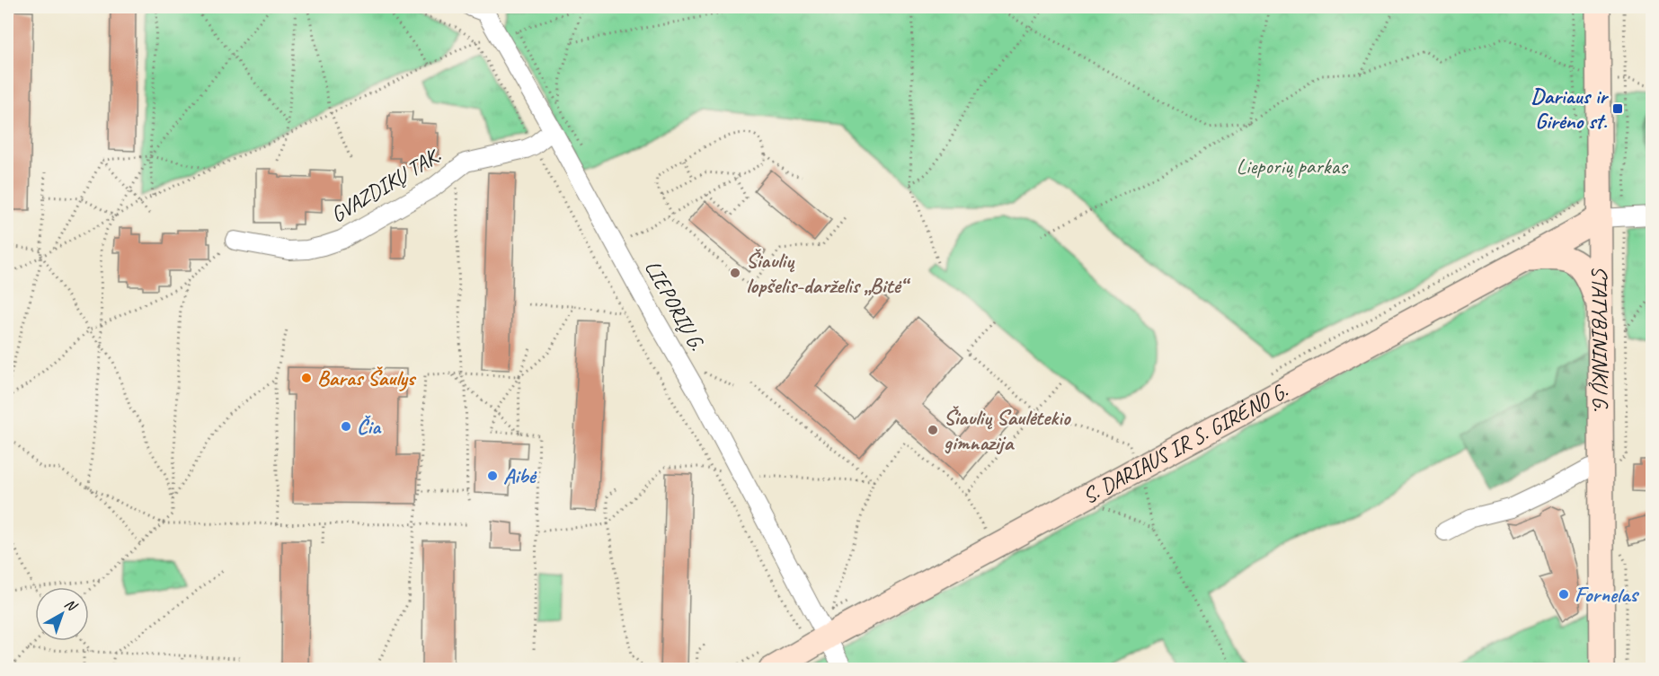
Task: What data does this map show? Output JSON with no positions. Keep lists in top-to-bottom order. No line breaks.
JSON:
{"streets":{"street":["GVAZDIKŲ TAK.","LIEPORIŲ G.","STATYBININKŲ G.","S. DARIAUS IR S. GIRĖNO G."]},"crossings":[["GVAZDIKŲ TAK.","LIEPORIŲ G."],["LIEPORIŲ G.","S. DARIAUS IR S. GIRĖNO G."],["STATYBININKŲ G.","S. DARIAUS IR S. GIRĖNO G."]],"parks":["Lieporių parkas"],"places":{"transit":["Dariaus ir Girėno st."],"other":["Šiaulių lopšelis-darželis „Bitė“","Baras Šaulys","Čia","Šiaulių Saulėtekio gimnazija","Aibė","Fornelas"]},"north":"top right"}
